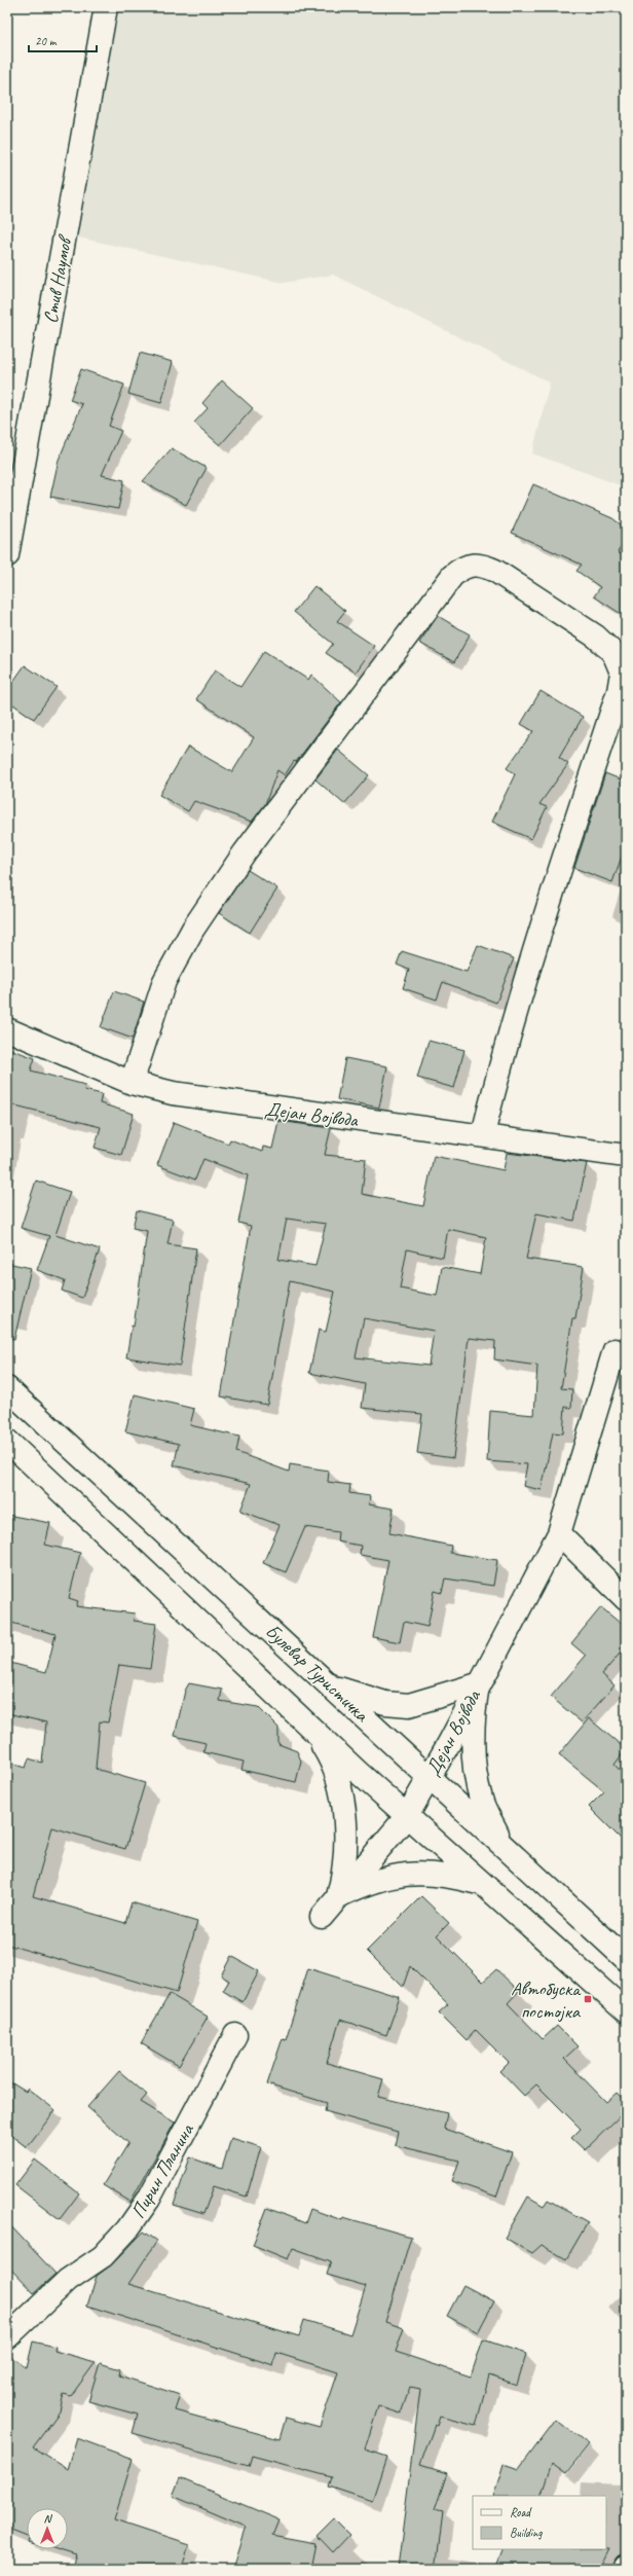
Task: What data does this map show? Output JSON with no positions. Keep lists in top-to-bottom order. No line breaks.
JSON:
{"streets":{"street":["Стив Наумов","Дејан Војвода","Булевар Туристичка","Пирин Планина"]},"crossings":[["Дејан Војвода","Булевар Туристичка"]],"places":{"transit":["Автобуска постојка"]},"legend":["Road","Building"],"scale_bar":"20 m","north":"top"}
